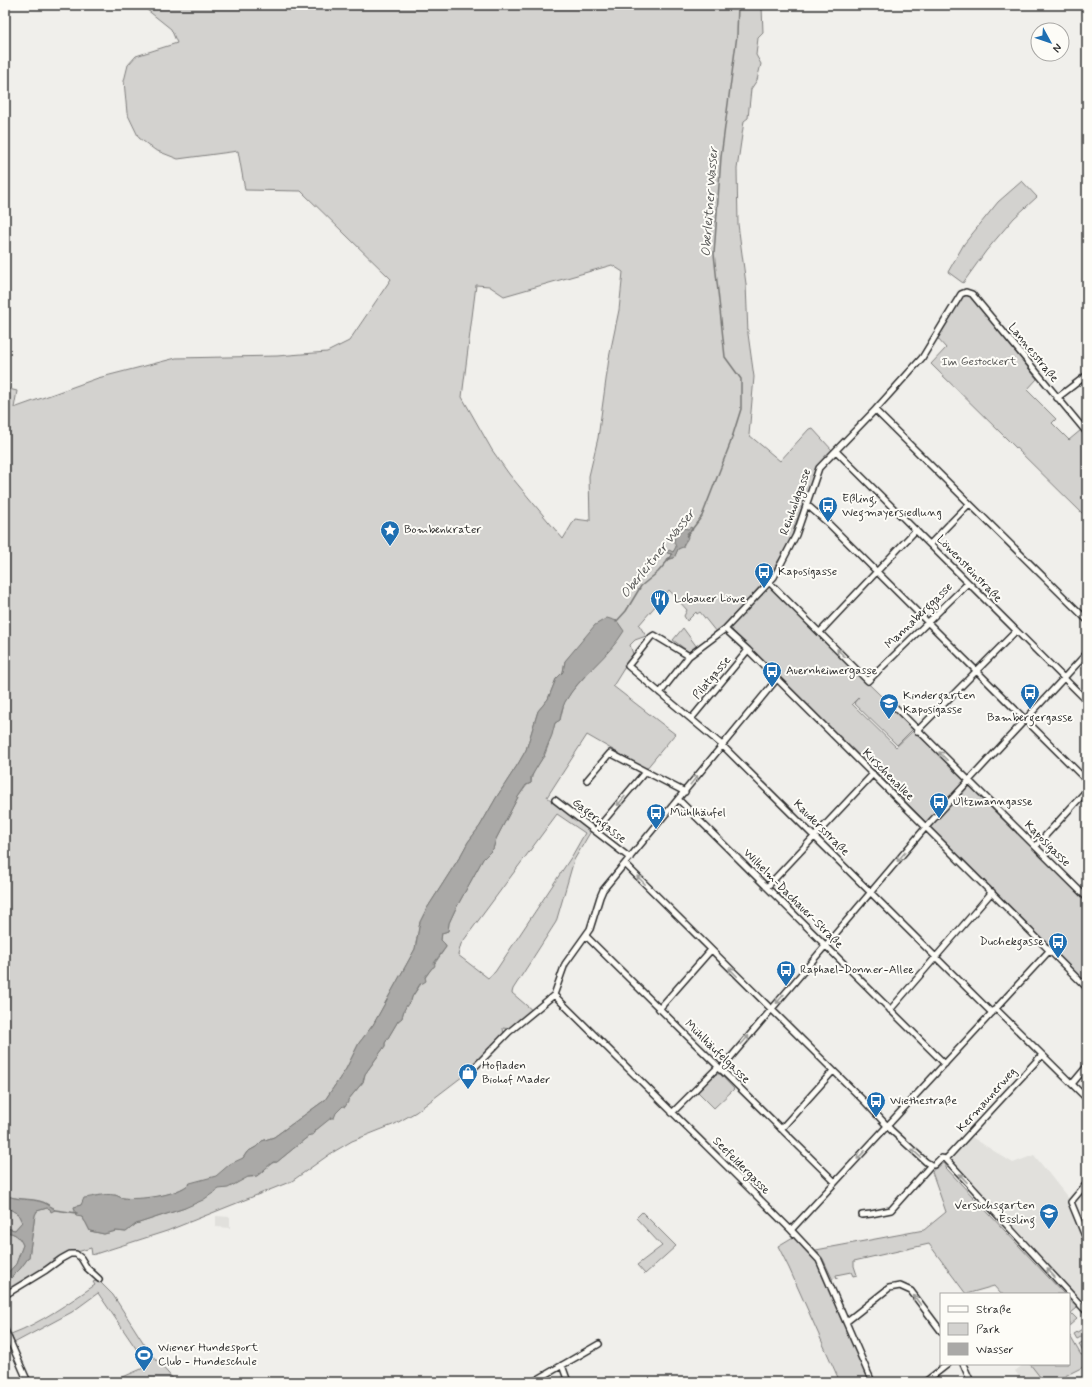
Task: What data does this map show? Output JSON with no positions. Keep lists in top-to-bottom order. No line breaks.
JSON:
{"streets":{"street":["Lannesstraße","Reinholdgasse","Löwensteinstraße","Mannaberggasse","Pilatgasse","Kirschenallee","Gagerngasse","Kaudersstraße","Kaposigasse","Wilhelm-Dachauer-Straße","Mühlhäufelgasse","Kermaunerweg","Seefeldergasse"]},"crossings":[["Lannesstraße","Reinholdgasse"],["Reinholdgasse","Löwensteinstraße"],["Reinholdgasse","Kirschenallee"],["Reinholdgasse","Kaudersstraße"],["Löwensteinstraße","Mannaberggasse"],["Pilatgasse","Kirschenallee"],["Pilatgasse","Kaudersstraße"],["Kaudersstraße","Kermaunerweg"]],"water":["Oberleitner Wasser"],"parks":["Im Gestockert"],"places":{"bus stop":["Eßling, Wegmayersiedlung","Kaposigasse","Auernheimergasse","Bambergergasse","Ultzmanngasse","Mühlhäufel","Duchekgasse","Raphael-Donner-Allee","Wiethestraße"],"place":["Bombenkrater"],"restaurant":["Lobauer Löwe"],"school or university":["Kindergarten Kaposigasse","Versuchsgarten Essling"],"shop":["Hofladen Biohof Mader"],"sports":["Wiener Hundesport Club - Hundeschule"]},"legend":["Straße","Park","Wasser"],"north":"bottom right"}
